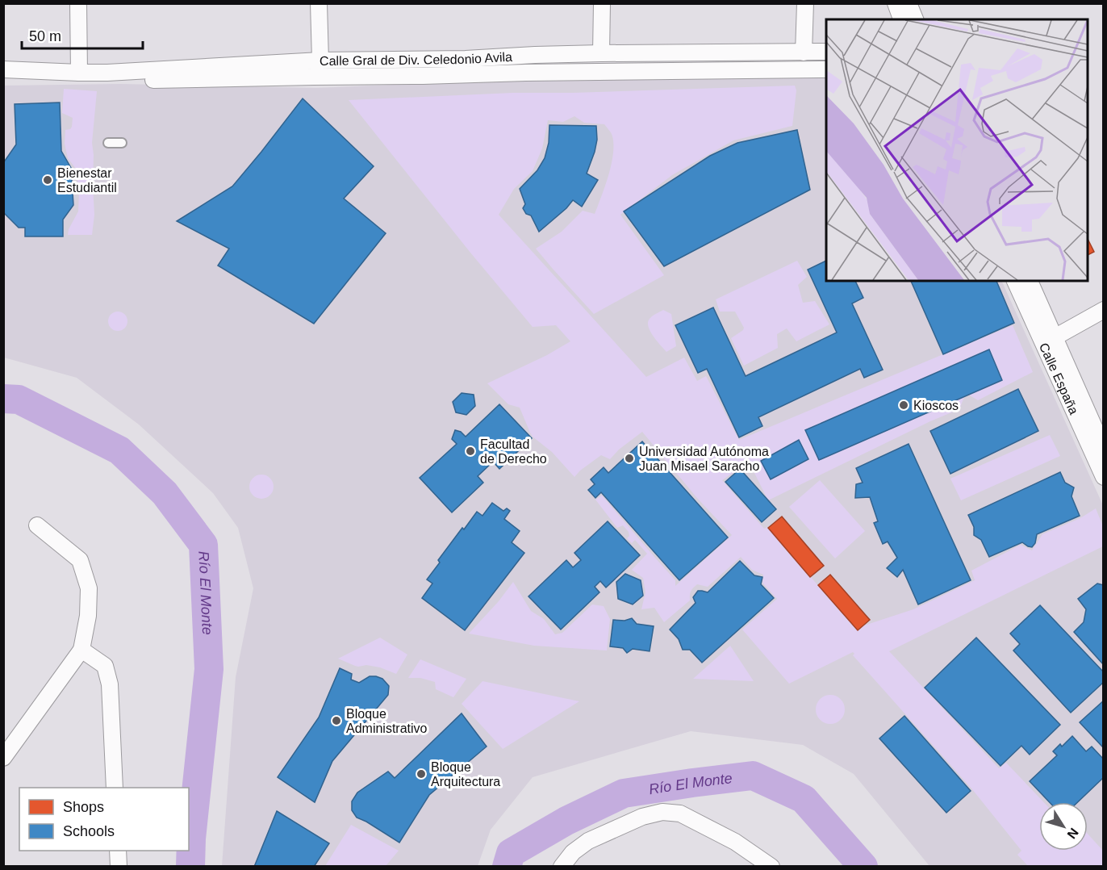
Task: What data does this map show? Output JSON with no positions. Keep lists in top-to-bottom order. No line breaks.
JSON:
{"streets":{"street":["Calle Gral de Div. Celedonio Avila","Calle España"]},"water":["Río El Monte"],"places":["Bienestar Estudiantil","Kioscos","Facultad de Derecho","Universidad Autónoma Juan Misael Saracho","Bloque Administrativo","Bloque Arquitectura"],"legend":["Shops","Schools"],"scale_bar":"50 m","north":"bottom right"}
